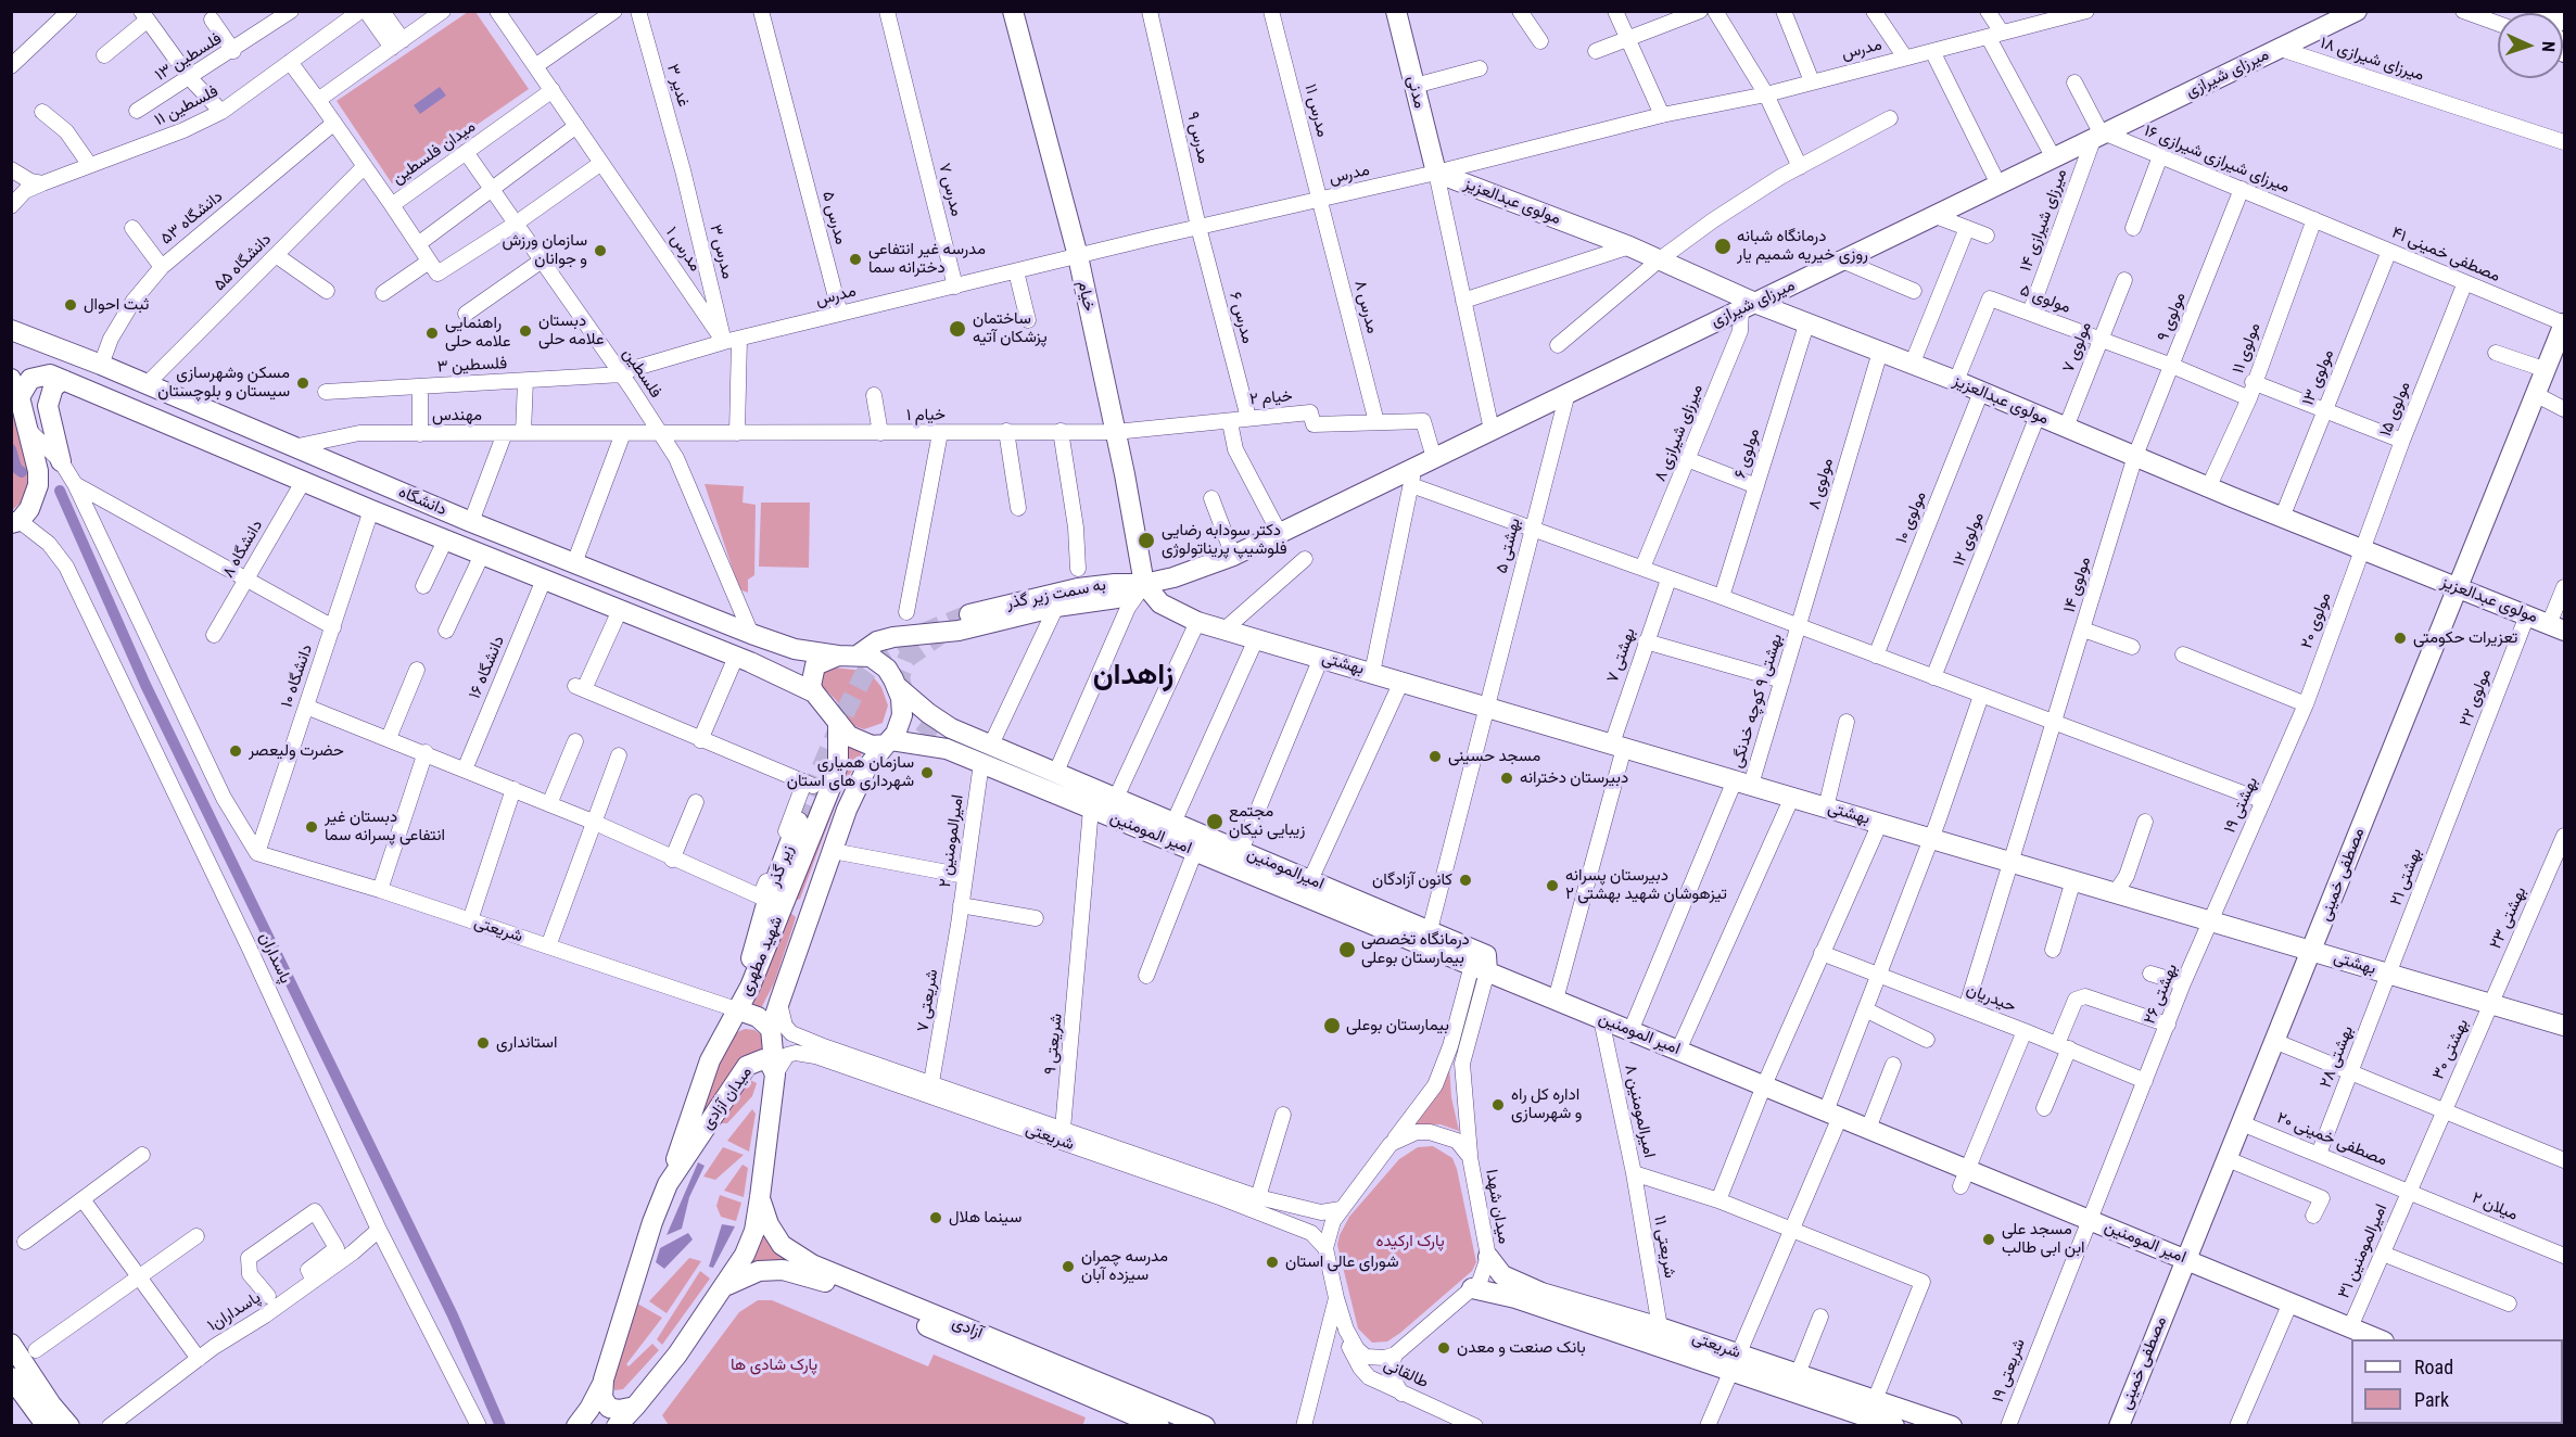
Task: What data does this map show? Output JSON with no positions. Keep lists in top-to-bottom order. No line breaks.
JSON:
{"streets":{"main road":["میرزای شیرازی","مدنی","مولوی عبدالعزیز","خیام","دانشگاه","به سمت زیر گذر","بهشتی","امیر المومنین","زیر گذر","امیرالمومنین","مصطفی خمینی","شریعتی","شهید مطهری","میدان آزادی","آزادی"],"street":["مدرس","فلسطین ۱۳","میرزای شیرازی ۱۸","غدیر ۳","فلسطین ۱۱","مدرس ۱۱","مدرس ۹","میدان فلسطین","میرزای شیرازی شیرازی ۱۶","مدرس ۷","دانشگاه ۵۳","مدرس ۵","میرزای شیرازی ۱۴","مدرس ۱","مدرس ۳","مصطفی خمینی ۴۱","دانشگاه ۵۵","مولوی ۵","مدرس ۸","مولوی ۹","مدرس ۶","مولوی ۷","مولوی ۱۱","فلسطین ۳","فلسطین","مولوی ۱۳","خیام ۲","مولوی ۱۵","مهندس","خیام ۱","میرزای شیرازی ۸","مولوی ۶","مولوی ۸","مولوی ۱۰","مولوی ۱۲","بهشتی ۵","دانشگاه ۸","مولوی ۱۴","مولوی ۲۰","بهشتی ۷","دانشگاه ۱۶","دانشگاه ۱۰","مولوی ۲۲","بهشتی ۹ کوچه خدنگی","بهشتی ۱۹","امیرالمومنین ۲","بهشتی ۲۱","بهشتی ۲۳","پاسداران","بهشتی ۲۶","حیدریان","شریعتی ۷","شریعتی ۹","بهشتی ۳۰","بهشتی ۲۸","امیرالمومنین ۸","مصطفی خمینی ۲۰","میدان شهدا","میلان ۲","شریعتی ۱۱","امیرالمومنین ۳۱","پاسداران۱","شریعتی ۱۹","طالقانی"]},"crossings":[["مدرس","مدنی"],["مدرس","مدرس ۱۱"],["مدرس","مدرس ۹"],["مدرس","مدرس ۷"],["مدرس","مولوی عبدالعزیز"],["مدرس","مدرس ۵"],["مدرس","مدرس ۱"],["مدرس","مدرس ۳"],["مدرس","خیام"],["مدرس","مدرس ۸"],["مدرس","مدرس ۶"],["مدرس","فلسطین ۳"],["مدرس","فلسطین"],["میرزای شیرازی ۱۸","میرزای شیرازی"],["میرزای شیرازی","میرزای شیرازی شیرازی ۱۶"],["میرزای شیرازی","مولوی عبدالعزیز"],["میرزای شیرازی","میرزای شیرازی ۱۴"],["میرزای شیرازی","خیام"],["میرزای شیرازی","خیام ۲"],["میرزای شیرازی","میرزای شیرازی ۸"],["میرزای شیرازی","بهشتی ۵"],["میرزای شیرازی","به سمت زیر گذر"],["میرزای شیرازی","بهشتی"],["غدیر ۳","مدرس ۳"],["مدنی","مولوی عبدالعزیز"],["فلسطین ۱۱","میدان فلسطین"],["مدرس ۱۱","مدرس ۸"],["مدرس ۹","مدرس ۶"],["میدان فلسطین","دانشگاه ۵۳"],["میدان فلسطین","مدرس ۱"],["میدان فلسطین","دانشگاه ۵۵"],["میدان فلسطین","فلسطین"],["میرزای شیرازی شیرازی ۱۶","میرزای شیرازی ۱۴"],["میرزای شیرازی شیرازی ۱۶","مصطفی خمینی ۴۱"],["میرزای شیرازی شیرازی ۱۶","مولوی ۹"],["میرزای شیرازی شیرازی ۱۶","مولوی ۱۱"],["مولوی عبدالعزیز","مولوی ۵"],["مولوی عبدالعزیز","مولوی ۹"],["مولوی عبدالعزیز","مولوی ۷"],["مولوی عبدالعزیز","مولوی ۱۱"],["مولوی عبدالعزیز","مولوی ۱۳"],["مولوی عبدالعزیز","مولوی ۱۵"],["مولوی عبدالعزیز","میرزای شیرازی ۸"],["مولوی عبدالعزیز","مولوی ۶"],["مولوی عبدالعزیز","مولوی ۸"],["مولوی عبدالعزیز","مولوی ۱۰"],["مولوی عبدالعزیز","مولوی ۱۲"],["مولوی عبدالعزیز","مولوی ۱۴"],["مولوی عبدالعزیز","مولوی ۲۰"],["مولوی عبدالعزیز","مولوی ۲۲"],["مولوی عبدالعزیز","مصطفی خمینی"],["دانشگاه ۵۳","دانشگاه"],["میرزای شیرازی ۱۴","مولوی ۵"],["مدرس ۱","مدرس ۳"],["مصطفی خمینی ۴۱","مولوی ۱۱"],["مصطفی خمینی ۴۱","مولوی ۱۳"],["مصطفی خمینی ۴۱","مولوی ۱۵"],["مصطفی خمینی ۴۱","مصطفی خمینی"],["دانشگاه ۵۵","دانشگاه"],["خیام","خیام ۲"],["خیام","خیام ۱"],["خیام","به سمت زیر گذر"],["خیام","بهشتی"],["مولوی ۵","مولوی ۹"],["مولوی ۵","مولوی ۷"],["مولوی ۵","مولوی ۱۱"],["مدرس ۸","خیام ۲"],["مولوی ۹","مولوی ۱۴"],["مدرس ۶","خیام ۲"],["فلسطین ۳","فلسطین"],["فلسطین","مهندس"],["فلسطین","خیام ۱"],["فلسطین","دانشگاه"],["خیام ۲","خیام ۱"],["مولوی ۱۵","مولوی ۲۰"],["مهندس","خیام ۱"],["مهندس","دانشگاه"],["مولوی ۸","بهشتی ۹ کوچه خدنگی"],["دانشگاه","دانشگاه ۸"],["دانشگاه","دانشگاه ۱۶"],["دانشگاه","دانشگاه ۱۰"],["دانشگاه","امیر المومنین"],["دانشگاه","امیرالمومنین"],["دانشگاه","شهید مطهری"],["بهشتی ۵","بهشتی"],["بهشتی ۵","امیرالمومنین"],["مولوی ۱۴","بهشتی"],["مولوی ۱۴","حیدریان"],["به سمت زیر گذر","بهشتی"],["مولوی ۲۰","بهشتی ۱۹"],["بهشتی ۷","بهشتی"],["بهشتی ۷","امیر المومنین"],["بهشتی","بهشتی ۹ کوچه خدنگی"],["بهشتی","بهشتی ۱۹"],["بهشتی","مصطفی خمینی"],["بهشتی","بهشتی ۲۱"],["بهشتی","بهشتی ۲۳"],["بهشتی","بهشتی ۲۶"],["بهشتی","بهشتی ۳۰"],["بهشتی","بهشتی ۲۸"],["دانشگاه ۱۰","شریعتی"],["مولوی ۲۲","بهشتی ۲۱"],["بهشتی ۹ کوچه خدنگی","امیر المومنین"],["بهشتی ۱۹","بهشتی ۲۶"],["امیر المومنین","امیرالمومنین ۲"],["امیر المومنین","امیرالمومنین"],["امیر المومنین","مصطفی خمینی"],["امیر المومنین","شهید مطهری"],["امیر المومنین","بهشتی ۲۶"],["امیر المومنین","شریعتی ۹"],["امیر المومنین","امیرالمومنین ۸"],["امیر المومنین","امیرالمومنین ۳۱"],["امیر المومنین","شریعتی ۱۹"],["امیرالمومنین ۲","شریعتی ۷"],["زیر گذر","شهید مطهری"],["امیرالمومنین","شهید مطهری"],["مصطفی خمینی","مصطفی خمینی ۲۰"],["بهشتی ۲۱","بهشتی ۲۸"],["بهشتی ۲۳","بهشتی ۳۰"],["شریعتی","شهید مطهری"],["شریعتی","شریعتی ۷"],["شریعتی","میدان آزادی"],["شریعتی","میدان شهدا"],["شریعتی","شریعتی ۱۱"],["شریعتی","طالقانی"],["شهید مطهری","میدان آزادی"],["پاسداران","پاسداران۱"],["بهشتی ۲۶","حیدریان"],["بهشتی ۲۶","شریعتی ۱۹"],["بهشتی ۳۰","مصطفی خمینی ۲۰"],["بهشتی ۳۰","میلان ۲"],["بهشتی ۳۰","امیرالمومنین ۳۱"],["بهشتی ۲۸","مصطفی خمینی ۲۰"],["میدان آزادی","آزادی"],["امیرالمومنین ۸","شریعتی ۱۱"],["مصطفی خمینی ۲۰","میلان ۲"],["مصطفی خمینی ۲۰","امیرالمومنین ۳۱"],["میدان شهدا","طالقانی"],["میلان ۲","امیرالمومنین ۳۱"]],"districts":["زاهدان"],"parks":["پارک ارکیده","پارک شادی ها"],"places":["درمانگاه شبانه روزی خیریه شمیم یار","سازمان ورزش و جوانان","مدرسه غیر انتفاعی دخترانه سما","ثبت احوال","ساختمان پزشکان آتیه","دبستان علامه حلی","راهنمایی علامه حلی","مسکن وشهرسازی سیستان و بلوچستان","دکتر سودابه رضایی فلوشیپ پریناتولوژی","تعزیرات حکومتی","حضرت ولیعصر","مسجد حسینی","سازمان همیاری شهرداری های استان","دبیرستان دخترانه","مجتمع زیبایی نیکان","دبستان غیر انتفاعی پسرانه سما","کانون آزادگان","دبیرستان پسرانه تیزهوشان شهید بهشتی ۲","درمانگاه تخصصی بیمارستان بوعلی","بیمارستان بوعلی","استانداری","اداره کل راه و شهرسازی","سینما هلال","مسجد علی ابن ابی طالب","شورای عالی استان","مدرسه چمران سیزده آبان","بانک صنعت و معدن"],"legend":["Road","Park"],"north":"right"}
